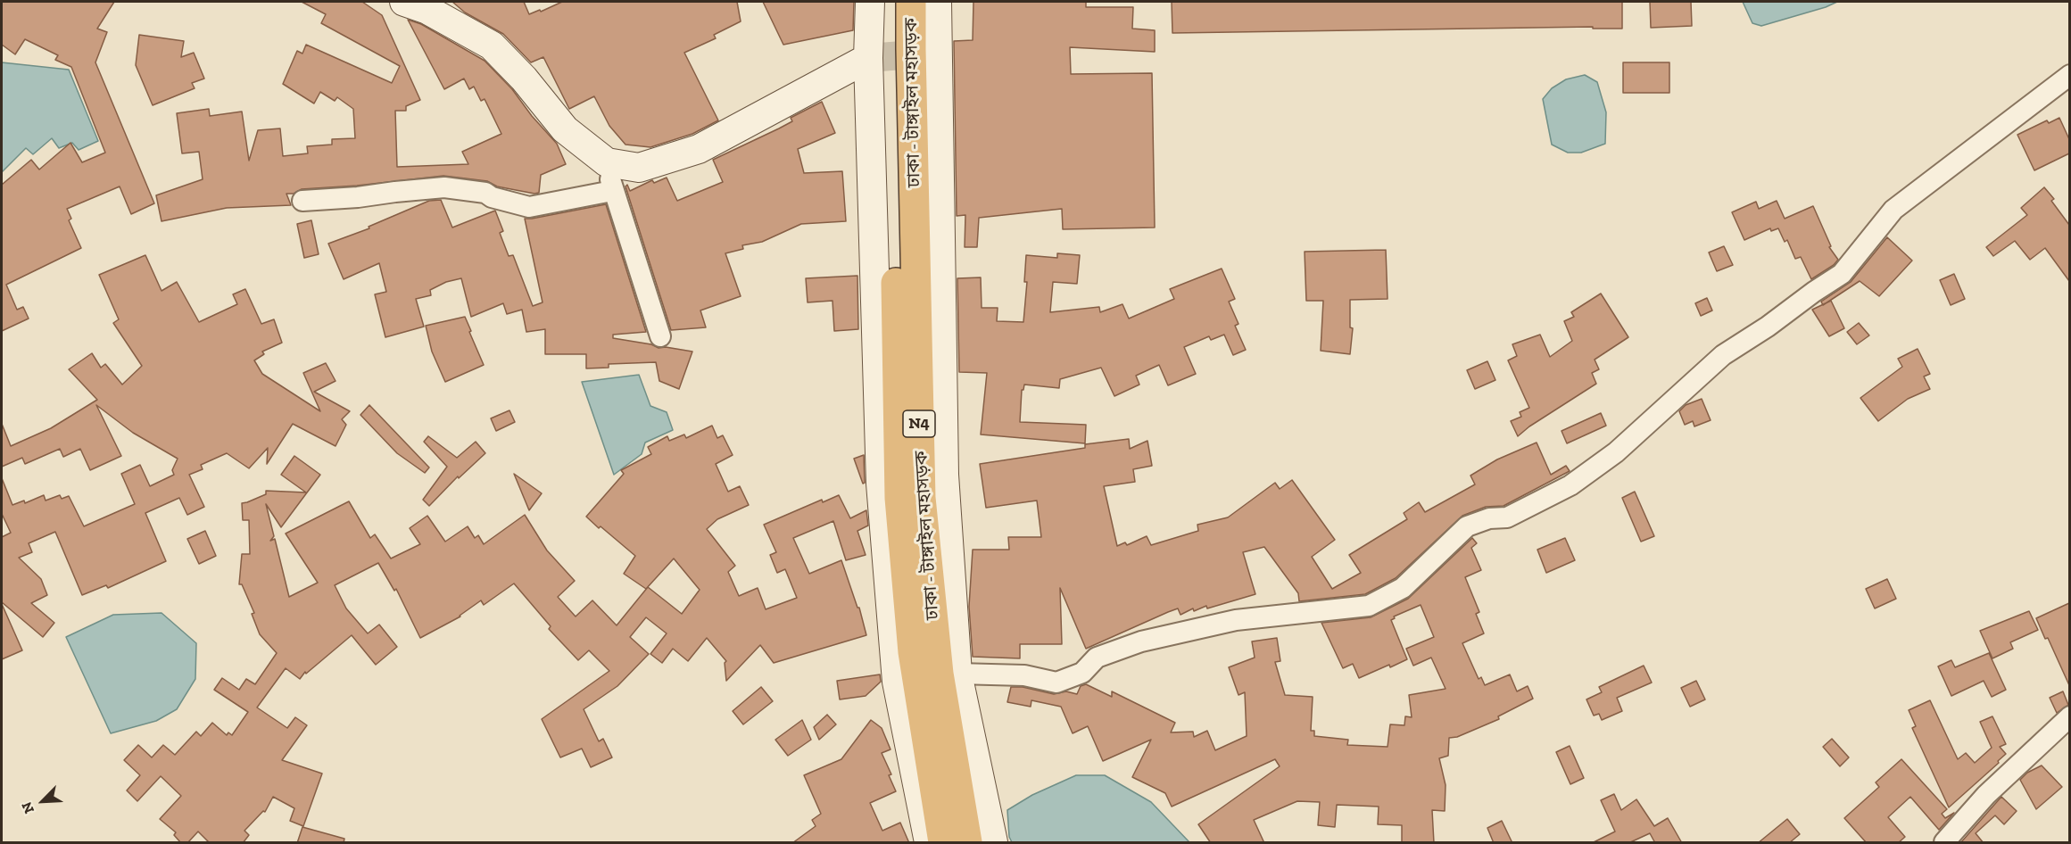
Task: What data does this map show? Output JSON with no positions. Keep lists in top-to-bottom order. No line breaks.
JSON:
{"streets":{"highway":["ঢাকা - টাঙ্গাইল মহাসড়ক","N4"]},"north":"bottom left"}
